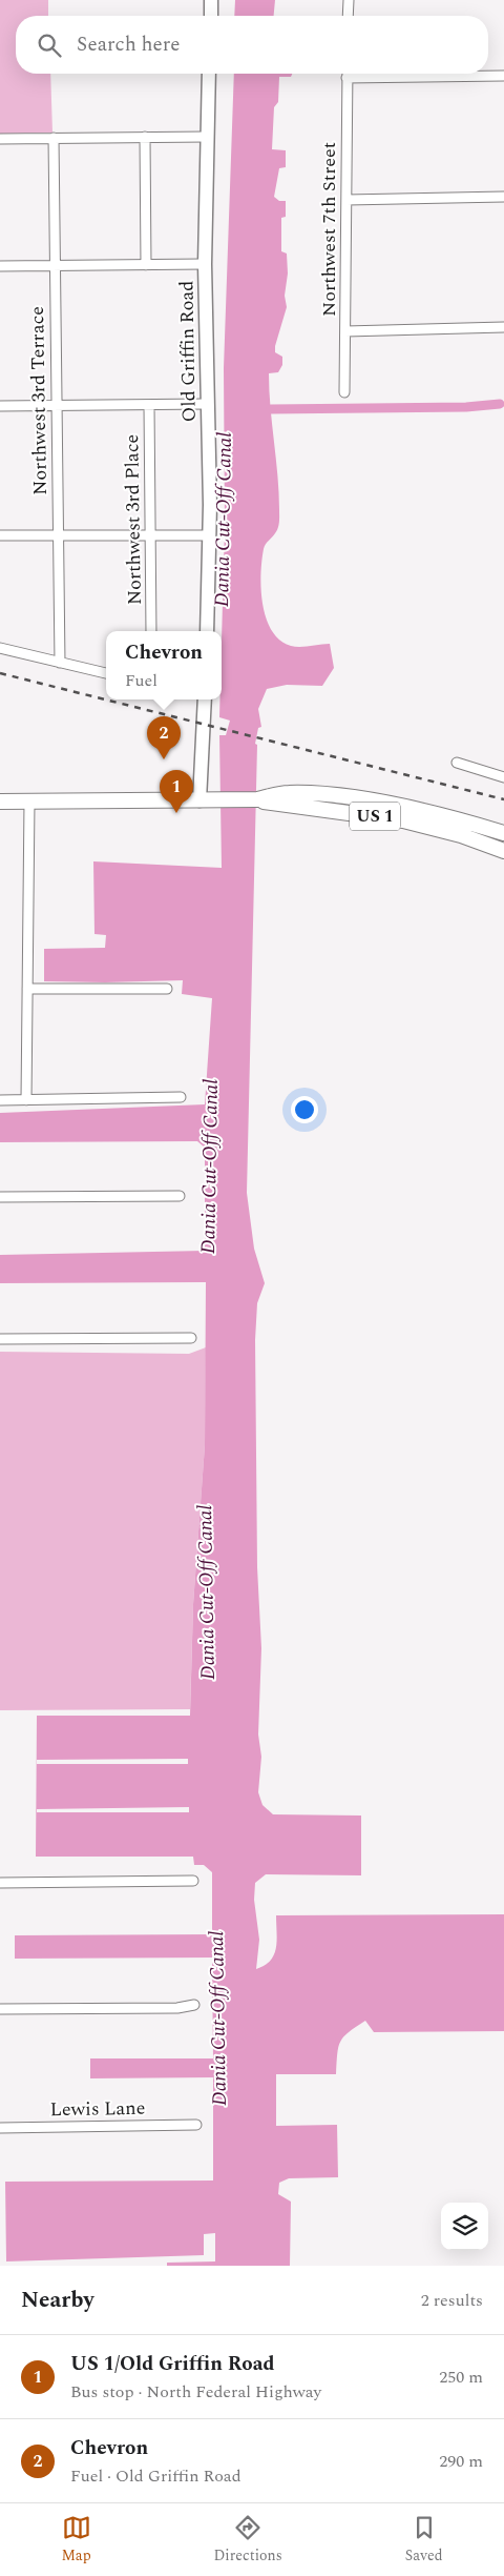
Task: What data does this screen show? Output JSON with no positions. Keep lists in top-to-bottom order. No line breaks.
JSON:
{"streets":{"main road":["US 1"],"street":["Northwest 7th Street","Old Griffin Road","Northwest 3rd Terrace","Northwest 3rd Place","Lewis Lane"]},"water":["Dania Cut-Off Canal"],"page":{"search":"Search here","popup":["Chevron","Fuel"],"pins":["2","1"],"heading":["Nearby","2 results"],"list":[{"mark":"1","name":"US 1/Old Griffin Road","note":"Bus stop · North Federal Highway","value":"250 m"},{"mark":"2","name":"Chevron","note":"Fuel · Old Griffin Road","value":"290 m"}],"nav":["Map","Directions","Saved"]}}
